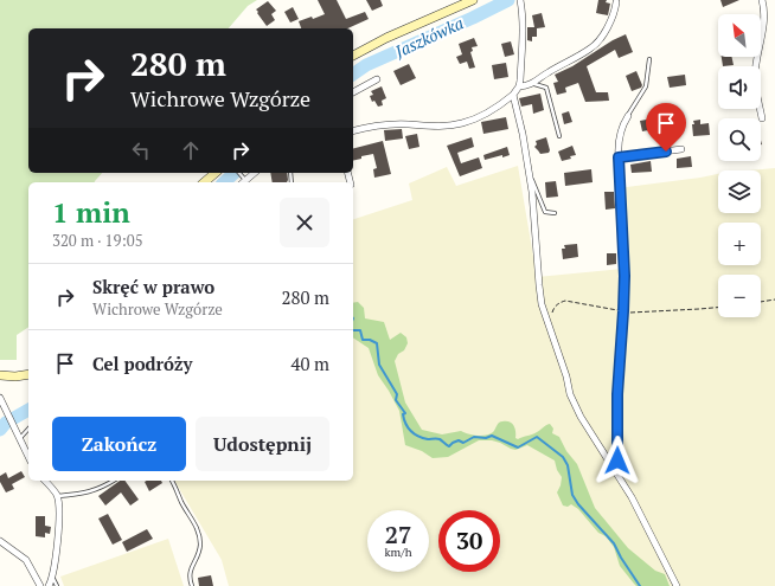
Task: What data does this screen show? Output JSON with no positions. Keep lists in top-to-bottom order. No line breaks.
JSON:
{"water":["Jaszkówka"],"north":"top left","page":{"map_buttons":["+","−"],"turn":["280 m","Wichrowe Wzgórze"],"heading":["1 min","320 m · 19:05"],"list":[{"name":"Skręć w prawo","note":"Wichrowe Wzgórze","value":"280 m"},{"name":"Cel podróży","value":"40 m"}],"buttons":["Zakończ","Udostępnij"],"speed":"27 km/h","limit":"30"}}
